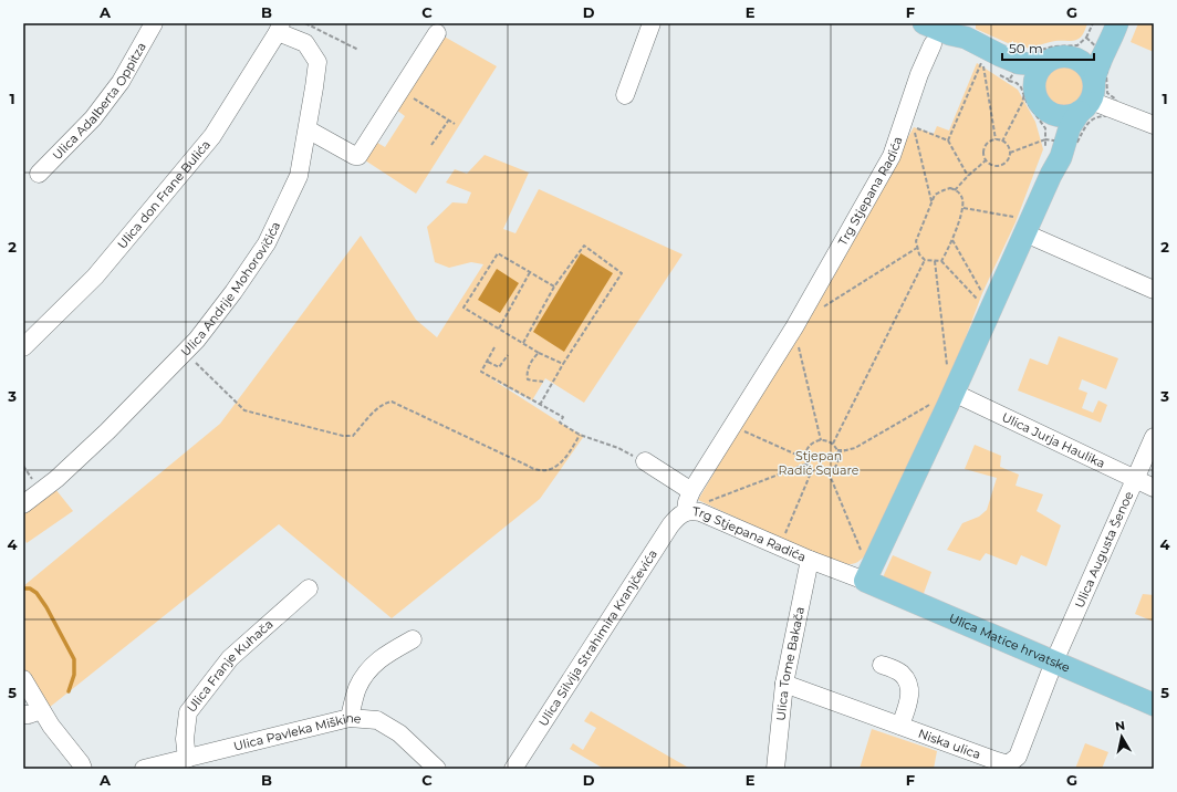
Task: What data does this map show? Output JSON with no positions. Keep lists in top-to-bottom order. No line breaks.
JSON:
{"streets":{"main road":["Ulica Matice hrvatske"],"street":["Ulica Adalberta Oppitza","Trg Stjepana Radića","Ulica don Frane Bulića","Ulica Andrije Mohorovičića","Ulica Jurja Haulika","Ulica Augusta Šenoe","Ulica Silvija Strahimira Kranjčevića","Ulica Tome Bakača","Ulica Franje Kuhača","Ulica Pavleka Miškine","Niska ulica"]},"crossings":[["Trg Stjepana Radića","Ulica Silvija Strahimira Kranjčevića"],["Trg Stjepana Radića","Ulica Matice hrvatske"],["Trg Stjepana Radića","Ulica Tome Bakača"],["Ulica don Frane Bulića","Ulica Andrije Mohorovičića"],["Ulica Jurja Haulika","Ulica Augusta Šenoe"],["Ulica Augusta Šenoe","Ulica Matice hrvatske"],["Ulica Augusta Šenoe","Niska ulica"],["Ulica Matice hrvatske","Niska ulica"],["Ulica Tome Bakača","Niska ulica"],["Ulica Franje Kuhača","Ulica Pavleka Miškine"]],"parks":["Stjepan Radić Square"],"scale_bar":"50 m","north":"top","grid":{"columns":["A","B","C","D","E","F","G"],"rows":["1","2","3","4","5"]}}
